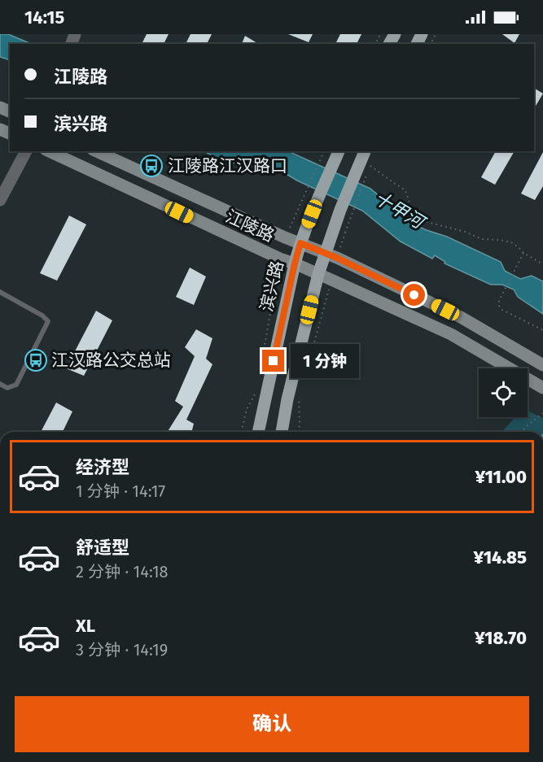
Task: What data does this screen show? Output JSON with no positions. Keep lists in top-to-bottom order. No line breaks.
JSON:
{"streets":{"main road":["江陵路","滨兴路"]},"crossings":[["江陵路","滨兴路"]],"water":["十甲河"],"places":{"bus stop":["江陵路江汉路口","江汉路公交总站"]},"page":{"status":"14:15","banner":["江陵路","滨兴路"],"bubble":"1 分钟","list":[{"name":"经济型","note":"1 分钟 · 14:17","value":"¥11.00"},{"name":"舒适型","note":"2 分钟 · 14:18","value":"¥14.85"},{"name":"XL","note":"3 分钟 · 14:19","value":"¥18.70"}],"buttons":"确认"}}
